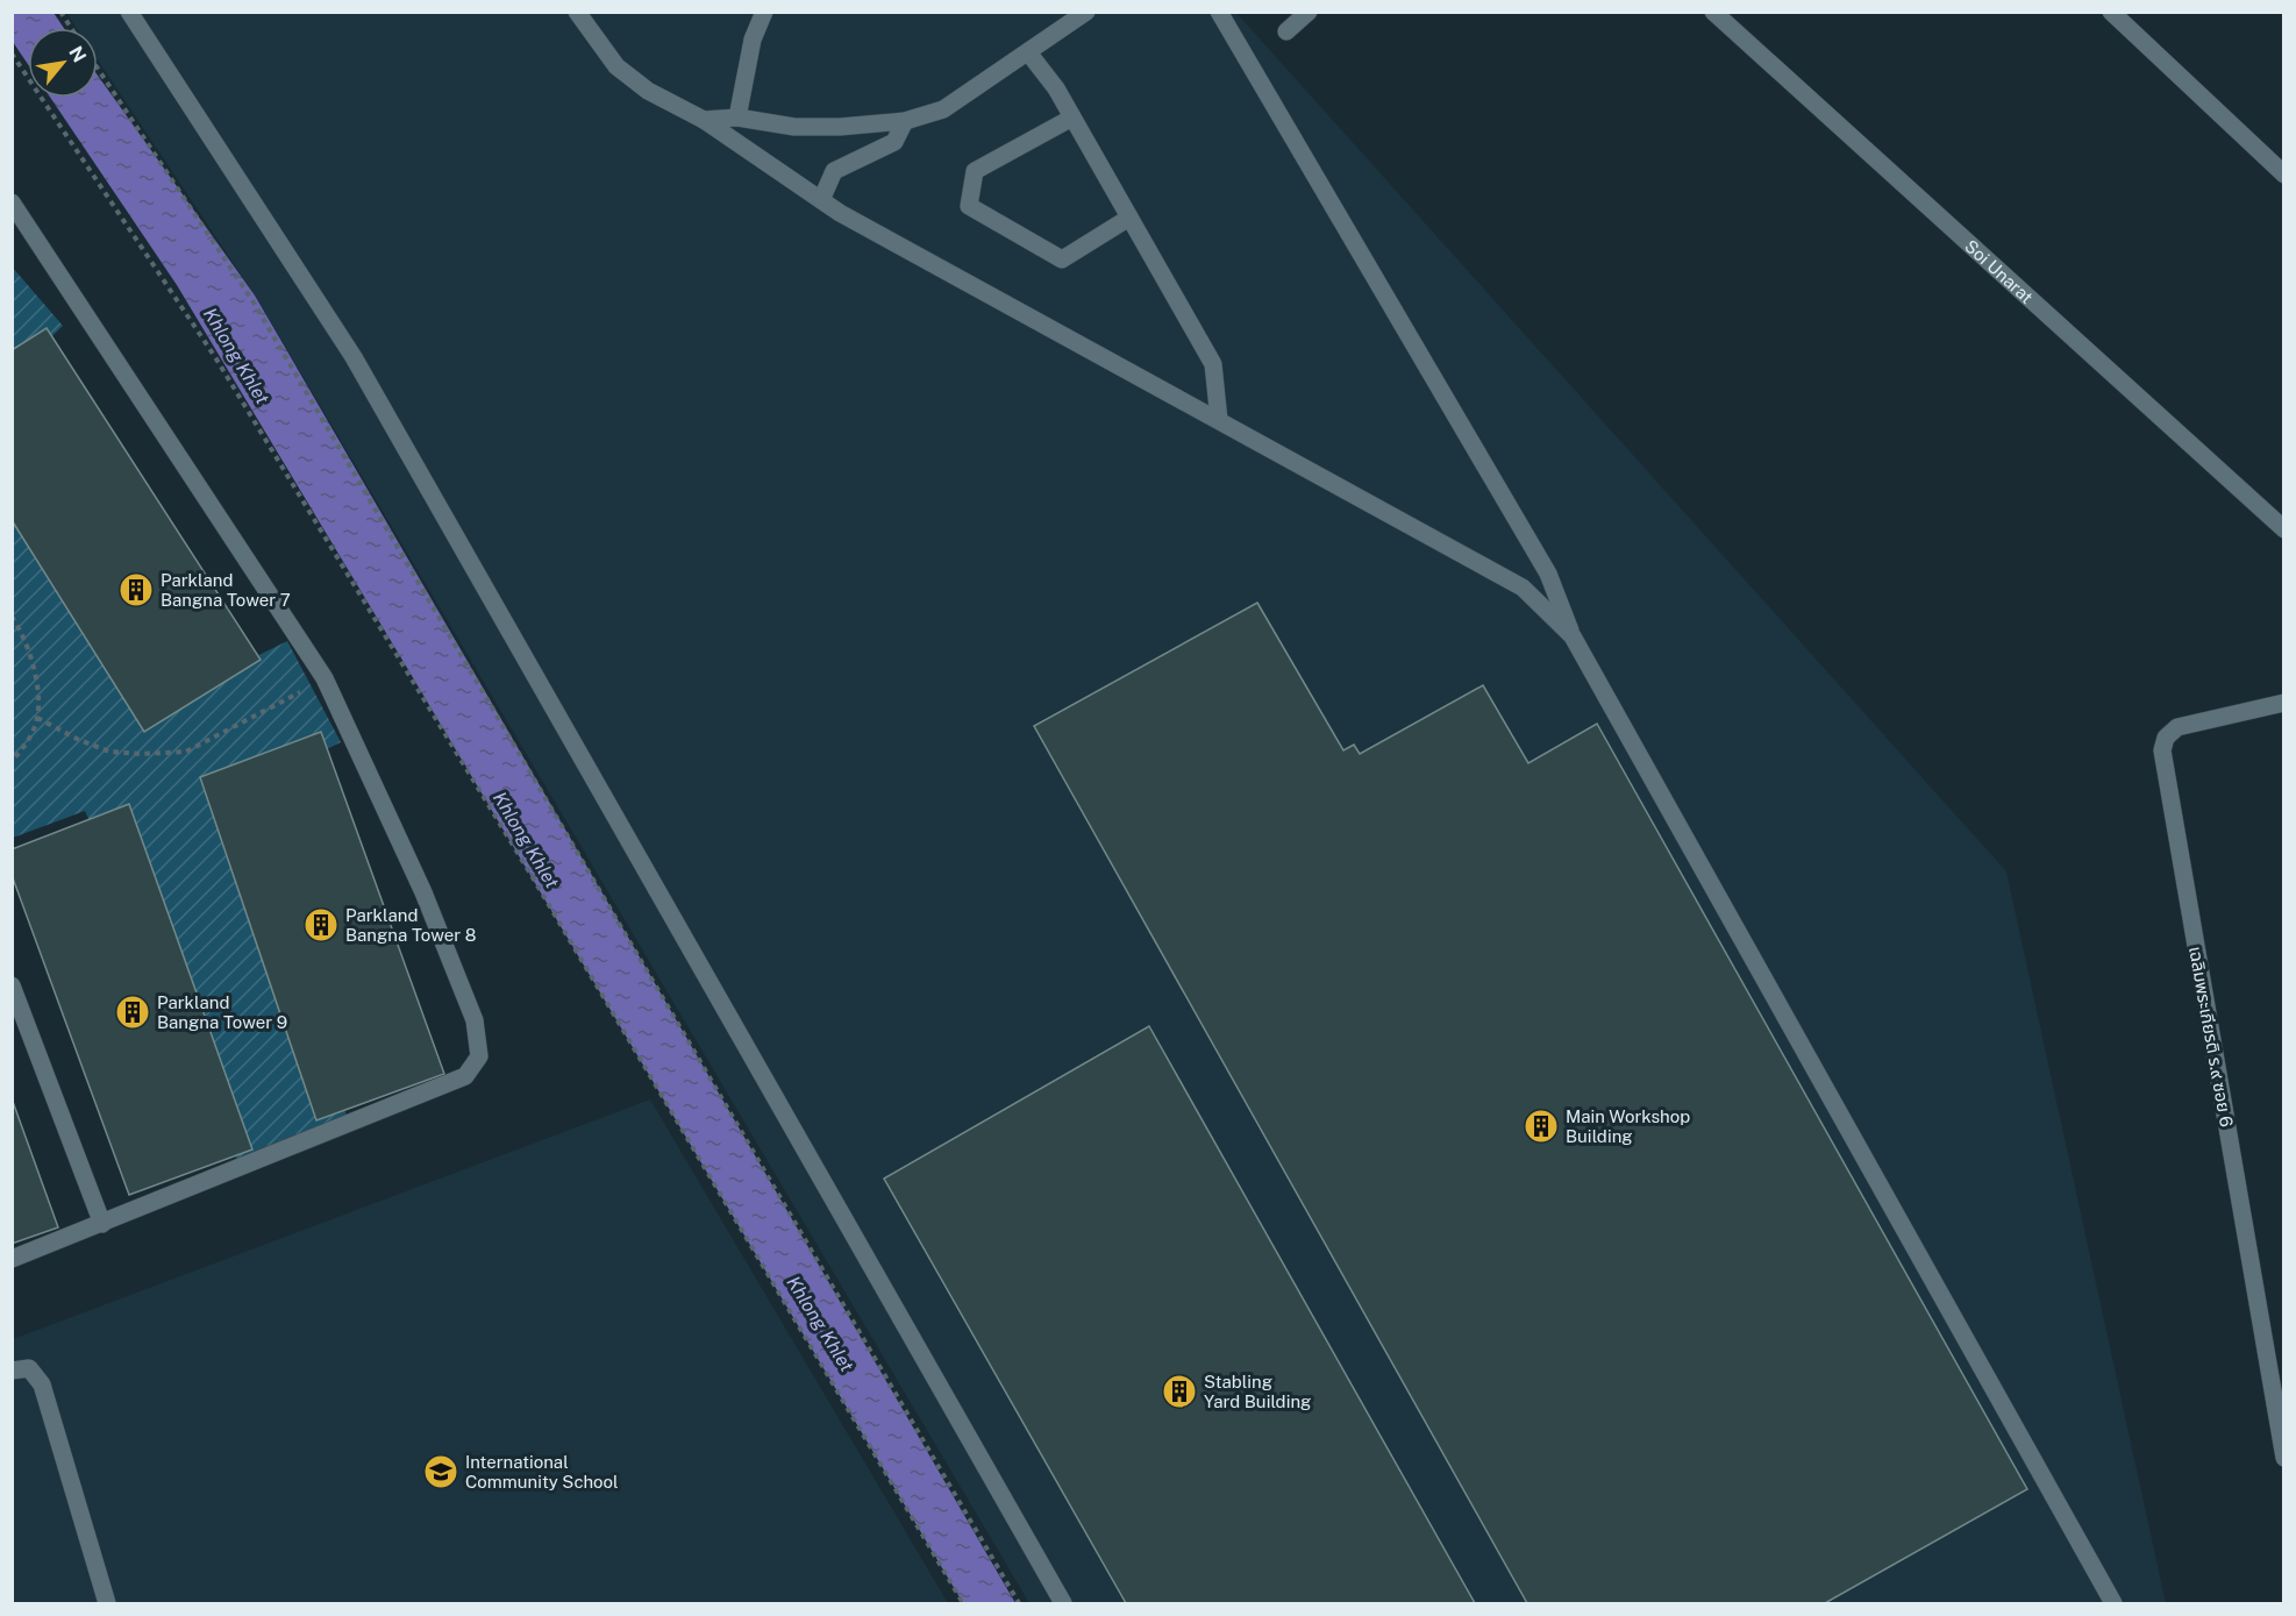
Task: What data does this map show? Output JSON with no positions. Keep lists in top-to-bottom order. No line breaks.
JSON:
{"streets":{"street":["Soi Unarat","เฉลิมพระเกียรติ ร.๙ ซอย 6"]},"water":["Khlong Khlet"],"places":{"building":["Parkland Bangna Tower 7","Parkland Bangna Tower 8","Parkland Bangna Tower 9","Main Workshop Building","Stabling Yard Building"],"school or university":["International Community School"]},"north":"top right"}
